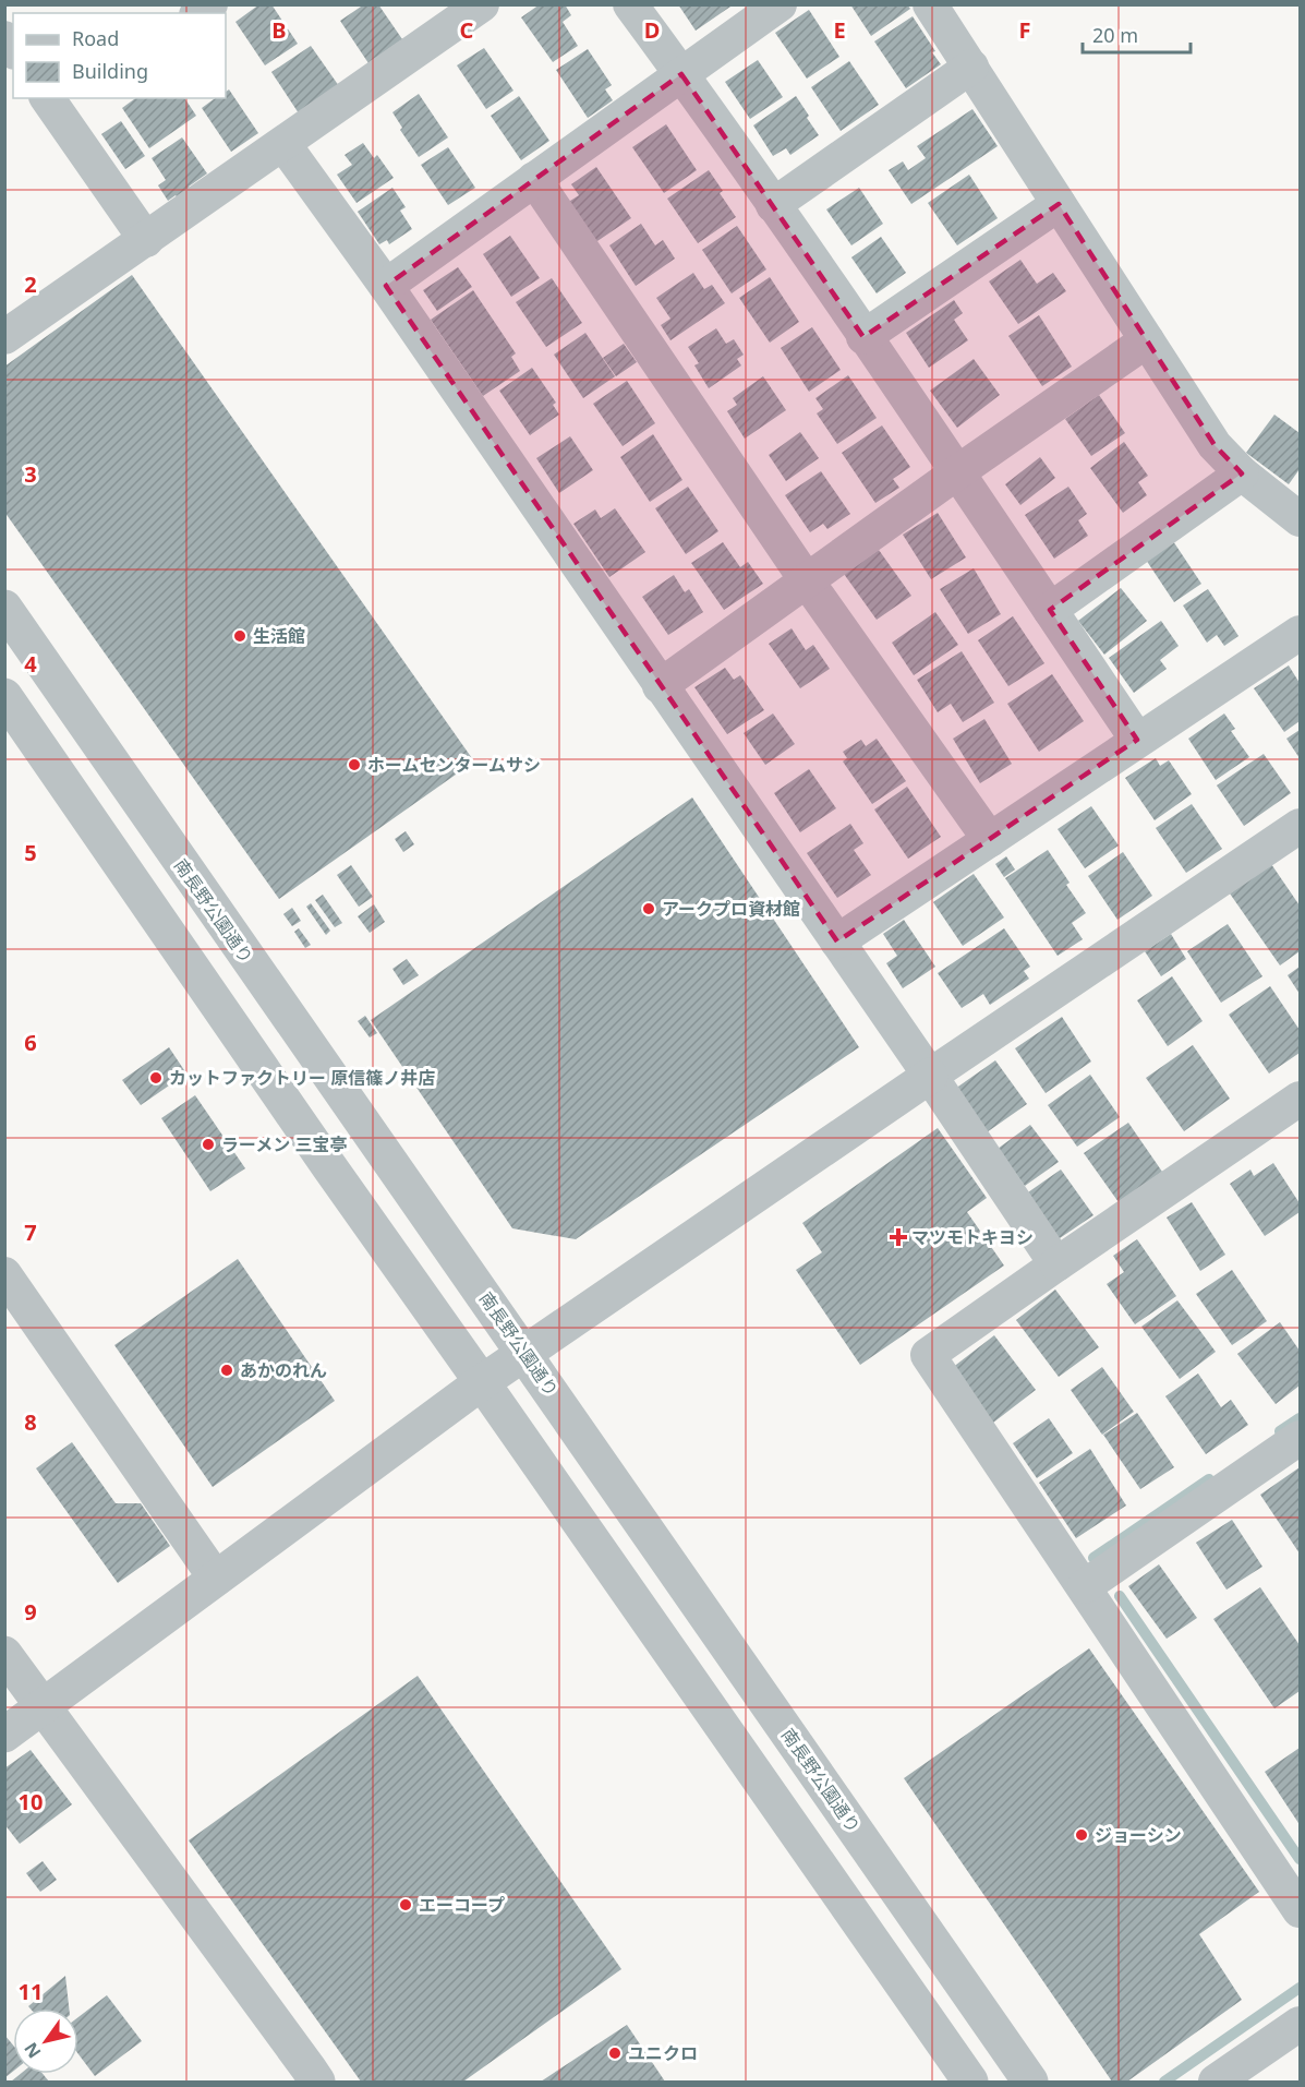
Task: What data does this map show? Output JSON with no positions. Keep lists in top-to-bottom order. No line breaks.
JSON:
{"streets":{"street":["南長野公園通り"]},"places":{"other":["生活館","ホームセンタームサシ","アークプロ資材館","カットファクトリー 原信篠ノ井店","ラーメン 三宝亭","あかのれん","ジョーシン","エーコープ","ユニクロ"],"health":["マツモトキヨシ"]},"legend":["Road","Building"],"scale_bar":"20 m","north":"bottom left","grid":{"columns":["B","C","D","E","F"],"rows":["2","3","4","5","6","7","8","9","10","11"]}}
